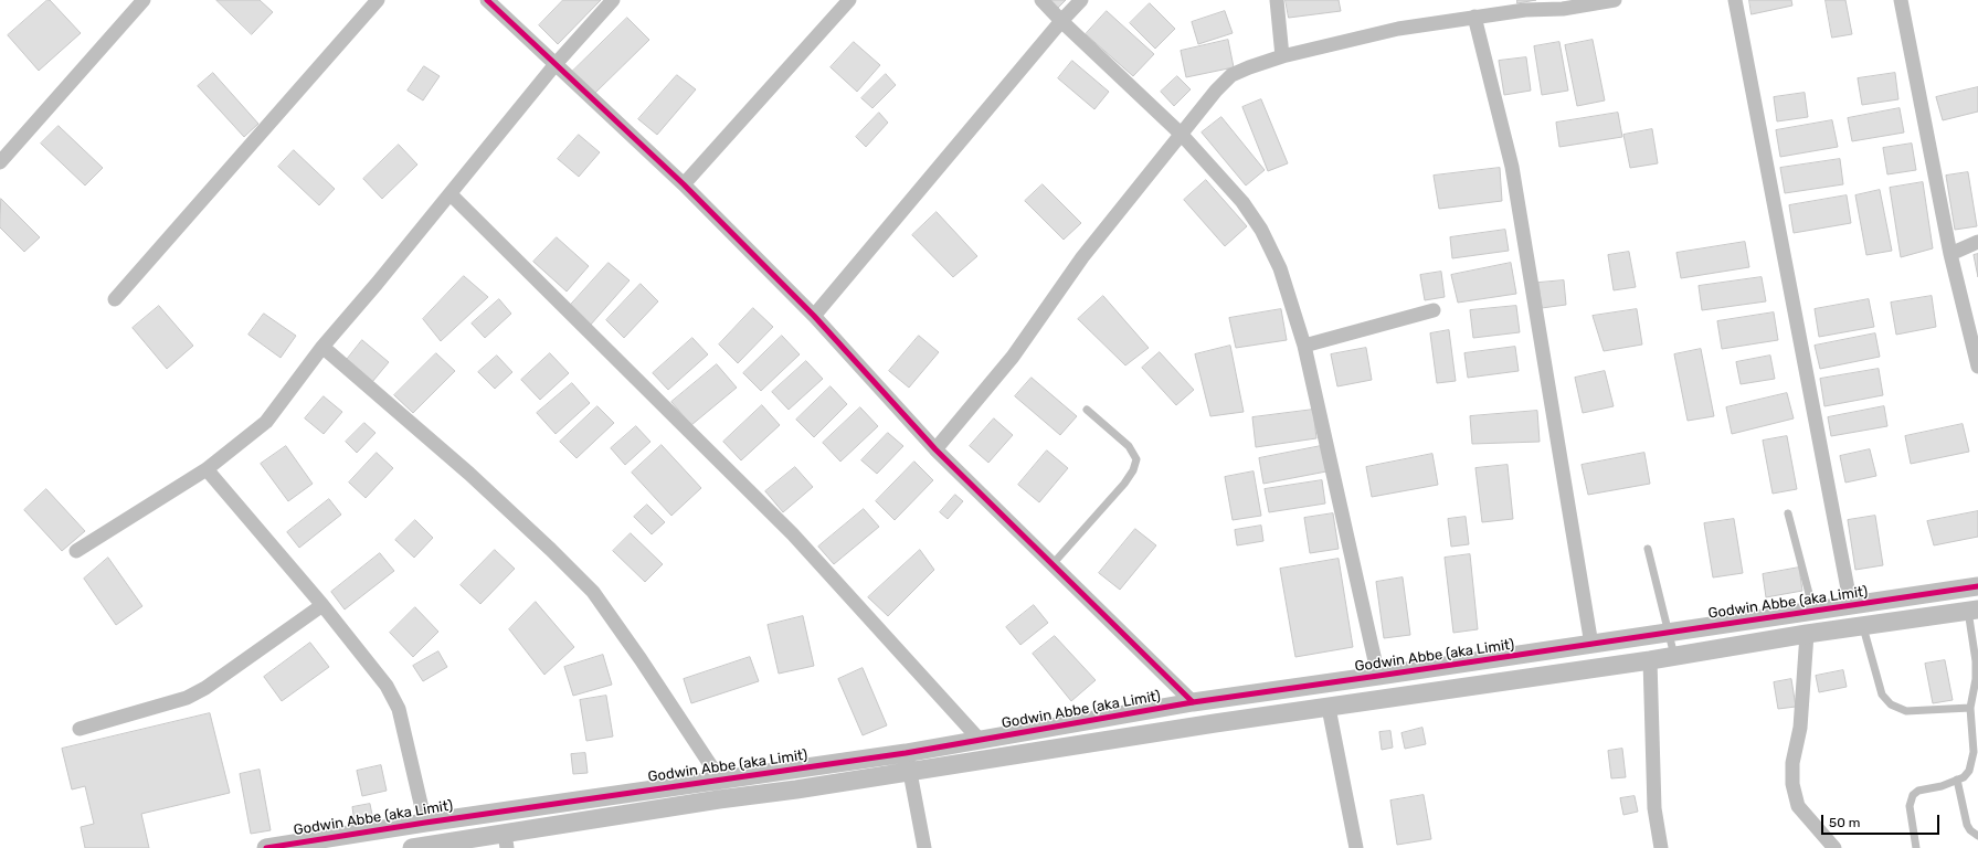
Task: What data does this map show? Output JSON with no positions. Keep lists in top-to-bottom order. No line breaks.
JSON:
{"streets":{"street":["Godwin Abbe (aka Limit)"]},"scale_bar":"50 m"}
